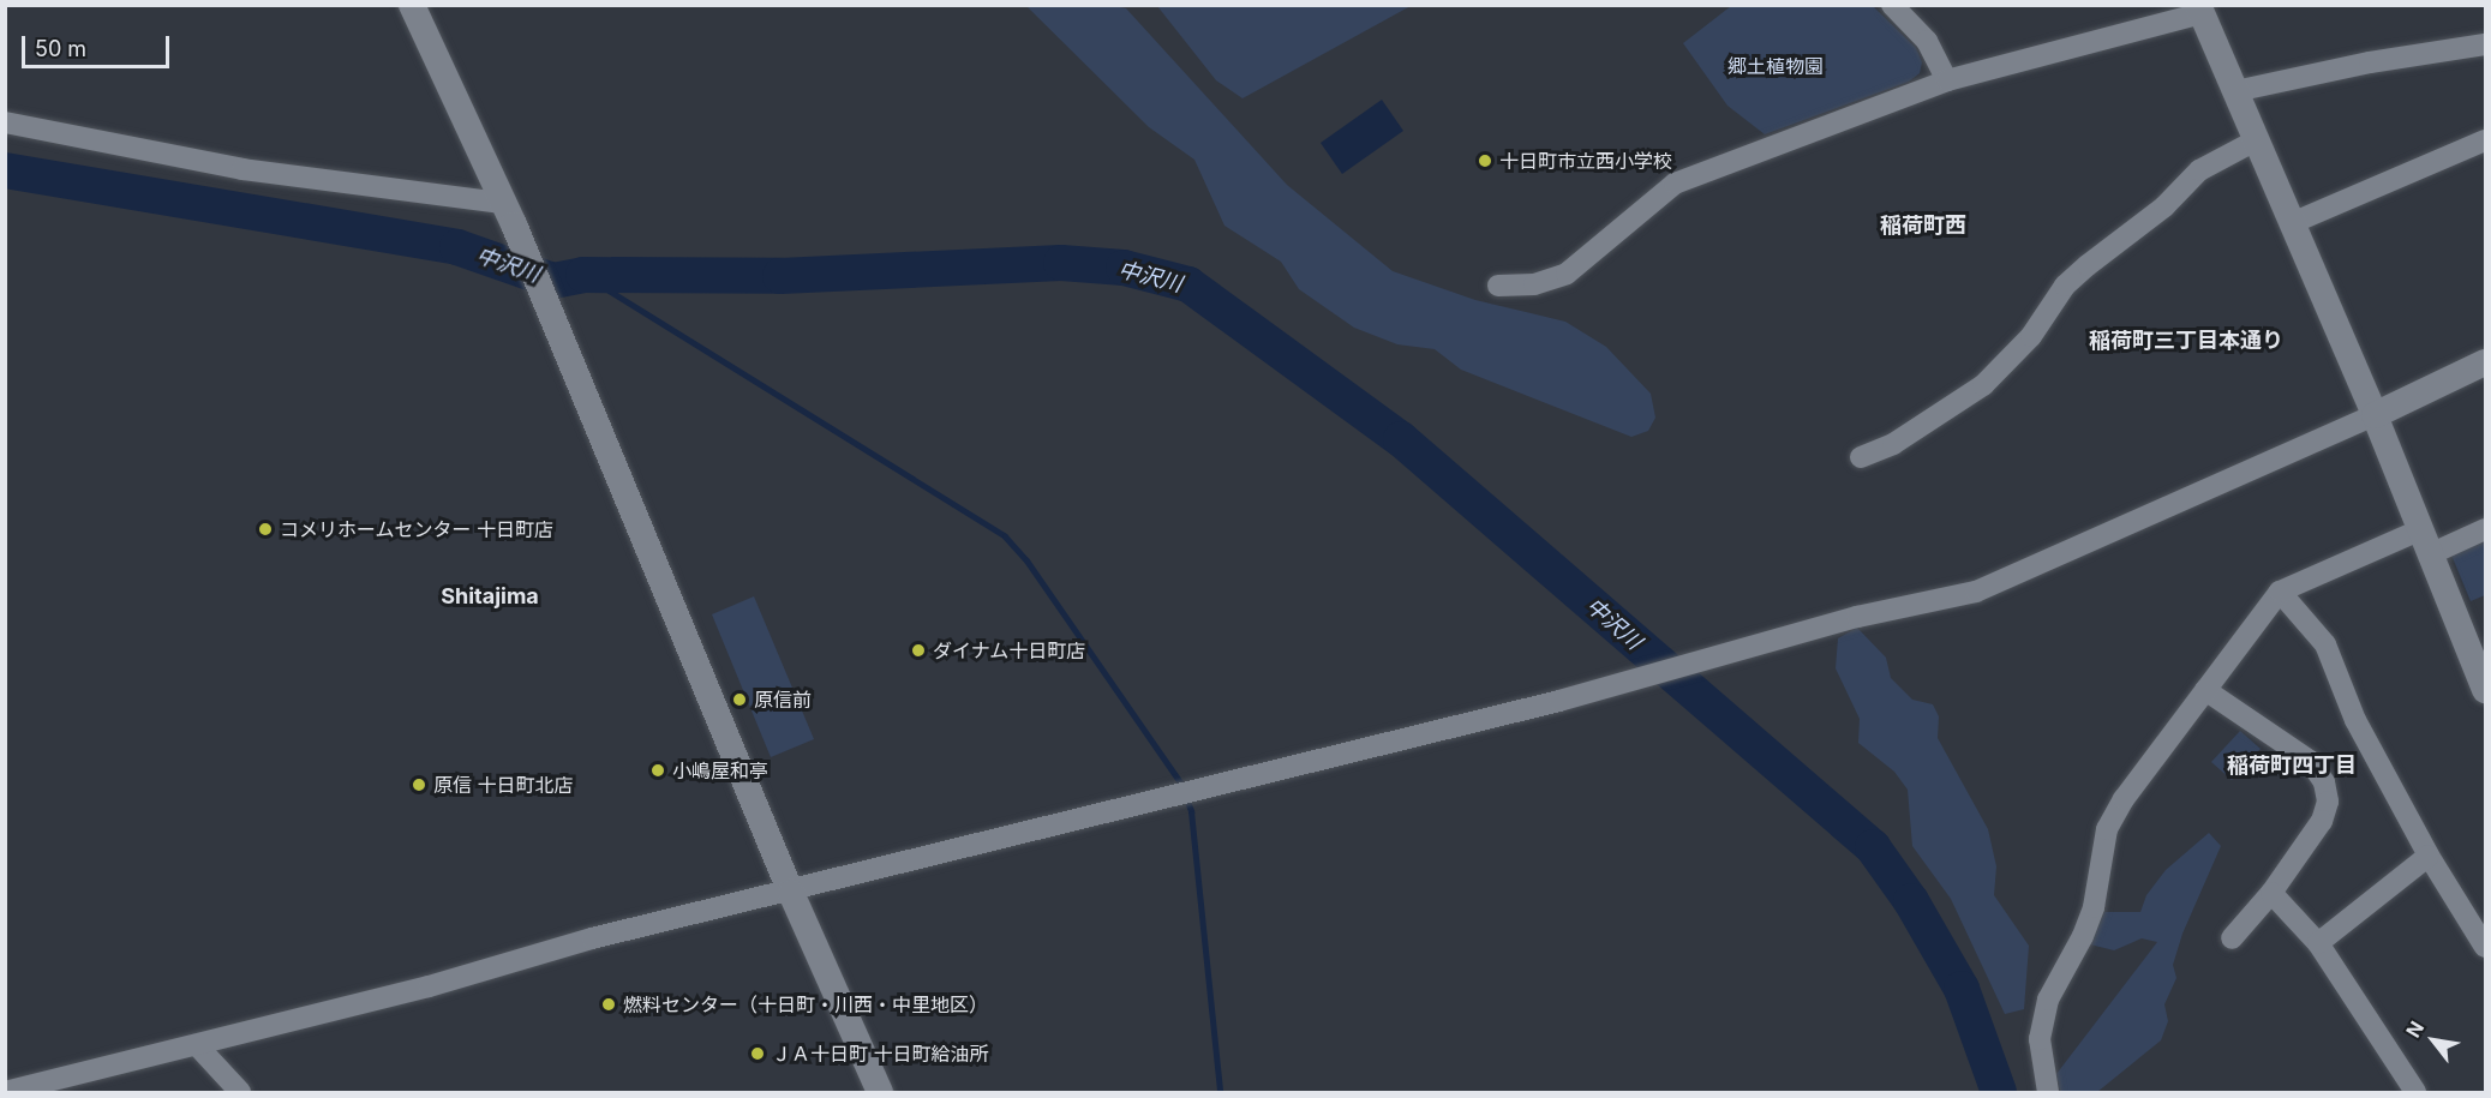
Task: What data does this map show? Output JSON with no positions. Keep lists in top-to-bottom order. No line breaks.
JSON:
{"districts":["稲荷町西","稲荷町三丁目本通り","Shitajima","稲荷町四丁目"],"water":["中沢川"],"parks":["郷土植物園"],"places":["十日町市立西小学校","コメリホームセンター 十日町店","ダイナム十日町店","原信前","小嶋屋和亭","原信 十日町北店","燃料センター（十日町・川西・中里地区）","ＪＡ十日町 十日町給油所"],"scale_bar":"50 m","north":"top left"}
